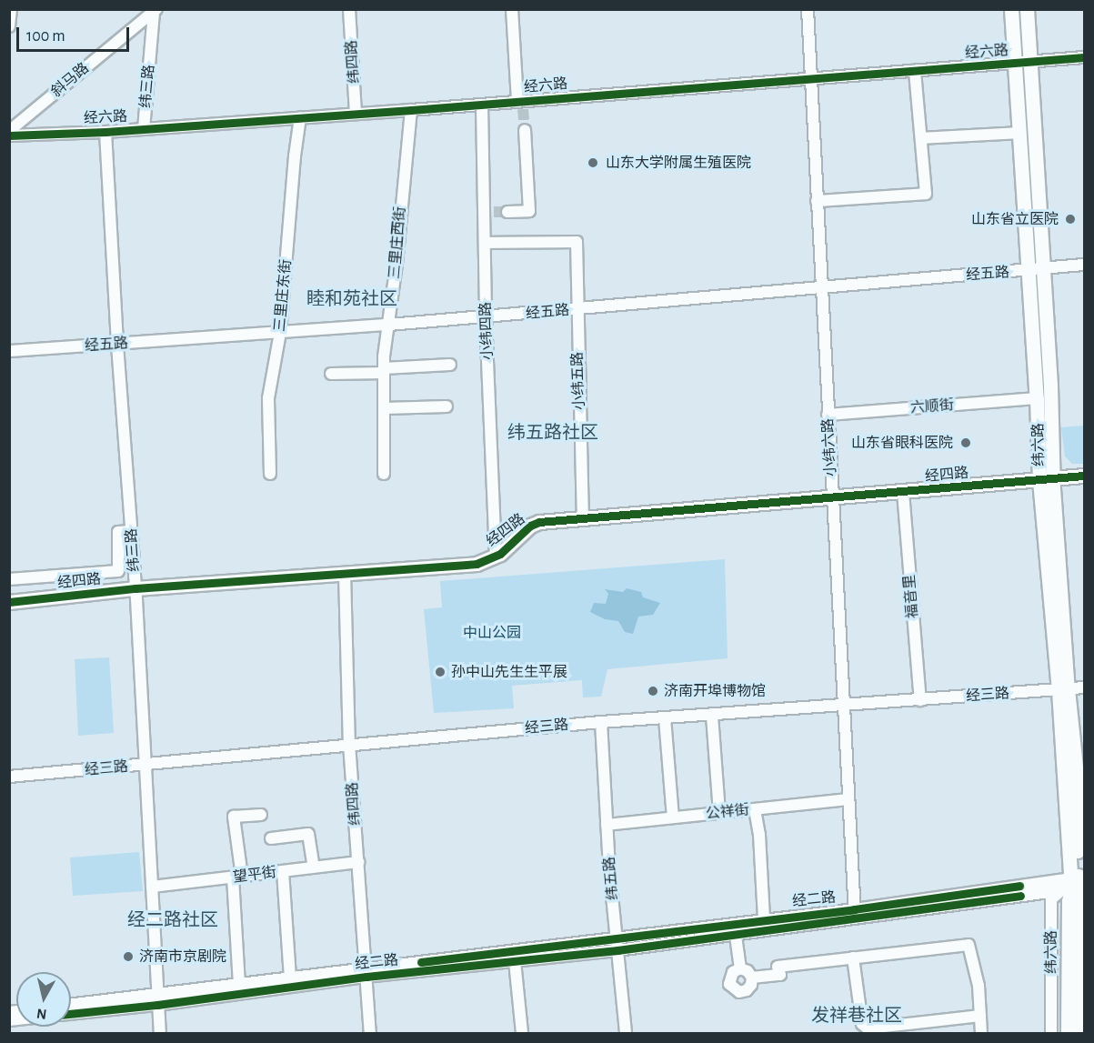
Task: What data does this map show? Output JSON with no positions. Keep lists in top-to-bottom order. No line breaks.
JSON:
{"streets":{"main road":["纬六路","经四路"],"street":["经六路","纬四路","斜马路","纬三路","三里庄西街","经五路","三里庄东街","小纬四路","小纬五路","六顺街","小纬六路","福音里","经三路","公祥街","望平街","纬五路","经二路"]},"crossings":[["经六路","纬四路"],["经六路","纬三路"],["经六路","三里庄西街"],["经六路","三里庄东街"],["经六路","小纬四路"],["经六路","纬六路"],["经六路","小纬六路"],["纬四路","经四路"],["纬四路","经三路"],["纬四路","望平街"],["纬四路","经二路"],["斜马路","纬三路"],["纬三路","经五路"],["纬三路","经四路"],["纬三路","经三路"],["纬三路","望平街"],["纬三路","经二路"],["三里庄西街","经五路"],["经五路","三里庄东街"],["经五路","小纬四路"],["经五路","小纬五路"],["经五路","纬六路"],["经五路","小纬六路"],["小纬四路","小纬五路"],["小纬四路","经四路"],["小纬五路","经四路"],["六顺街","纬六路"],["六顺街","小纬六路"],["纬六路","经四路"],["纬六路","经三路"],["纬六路","经二路"],["小纬六路","经四路"],["小纬六路","经三路"],["小纬六路","公祥街"],["小纬六路","经二路"],["经四路","福音里"],["福音里","经三路"],["经三路","纬五路"],["公祥街","纬五路"],["纬五路","经二路"]],"districts":["睦和苑社区","纬五路社区","经二路社区","发祥巷社区"],"parks":["中山公园"],"places":["山东大学附属生殖医院","山东省立医院","山东省眼科医院","孙中山先生生平展","济南开埠博物馆","济南市京剧院"],"scale_bar":"100 m","north":"bottom"}
